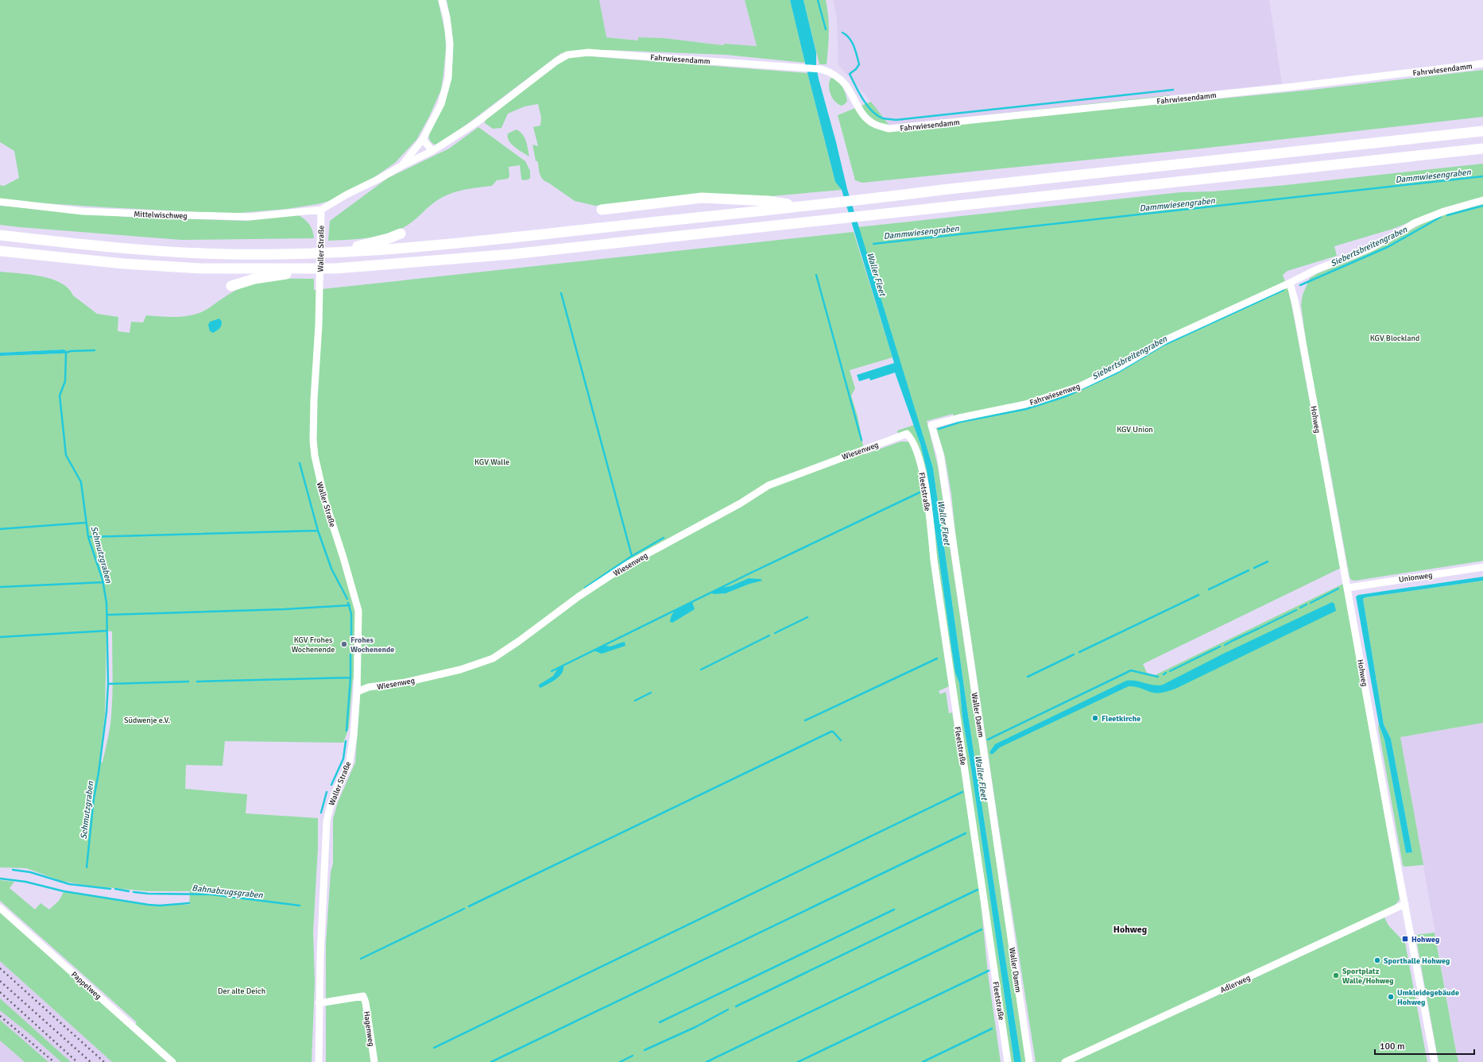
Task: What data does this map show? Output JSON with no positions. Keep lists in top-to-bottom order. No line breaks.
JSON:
{"streets":{"street":["Fahrwiesendamm","Mittelwischweg","Waller Straße","Fahrwiesenweg","Hohweg","Wiesenweg","Fleetstraße","Unionweg","Waller Damm","Adlerweg","Pappelweg","Hagenweg"]},"crossings":[["Mittelwischweg","Waller Straße"],["Waller Straße","Wiesenweg"],["Waller Straße","Hagenweg"],["Fahrwiesenweg","Hohweg"],["Fahrwiesenweg","Waller Damm"],["Hohweg","Unionweg"],["Hohweg","Adlerweg"],["Wiesenweg","Fleetstraße"]],"districts":["Hohweg"],"water":["Dammwiesengraben","Siebertsbreitengraben","Waller Fleet","Schmutzgraben","Bahnabzugsgraben"],"parks":["KGV Blockland","KGV Union","KGV Walle","KGV Frohes Wochenende","Südwenje e.V.","Der alte Deich"],"places":{"other":["Frohes Wochenende","Fleetkirche","Sporthalle Hohweg","Sportplatz Walle/Hohweg","Umkleidegebäude Hohweg"],"transit":["Hohweg"]},"scale_bar":"100 m"}
